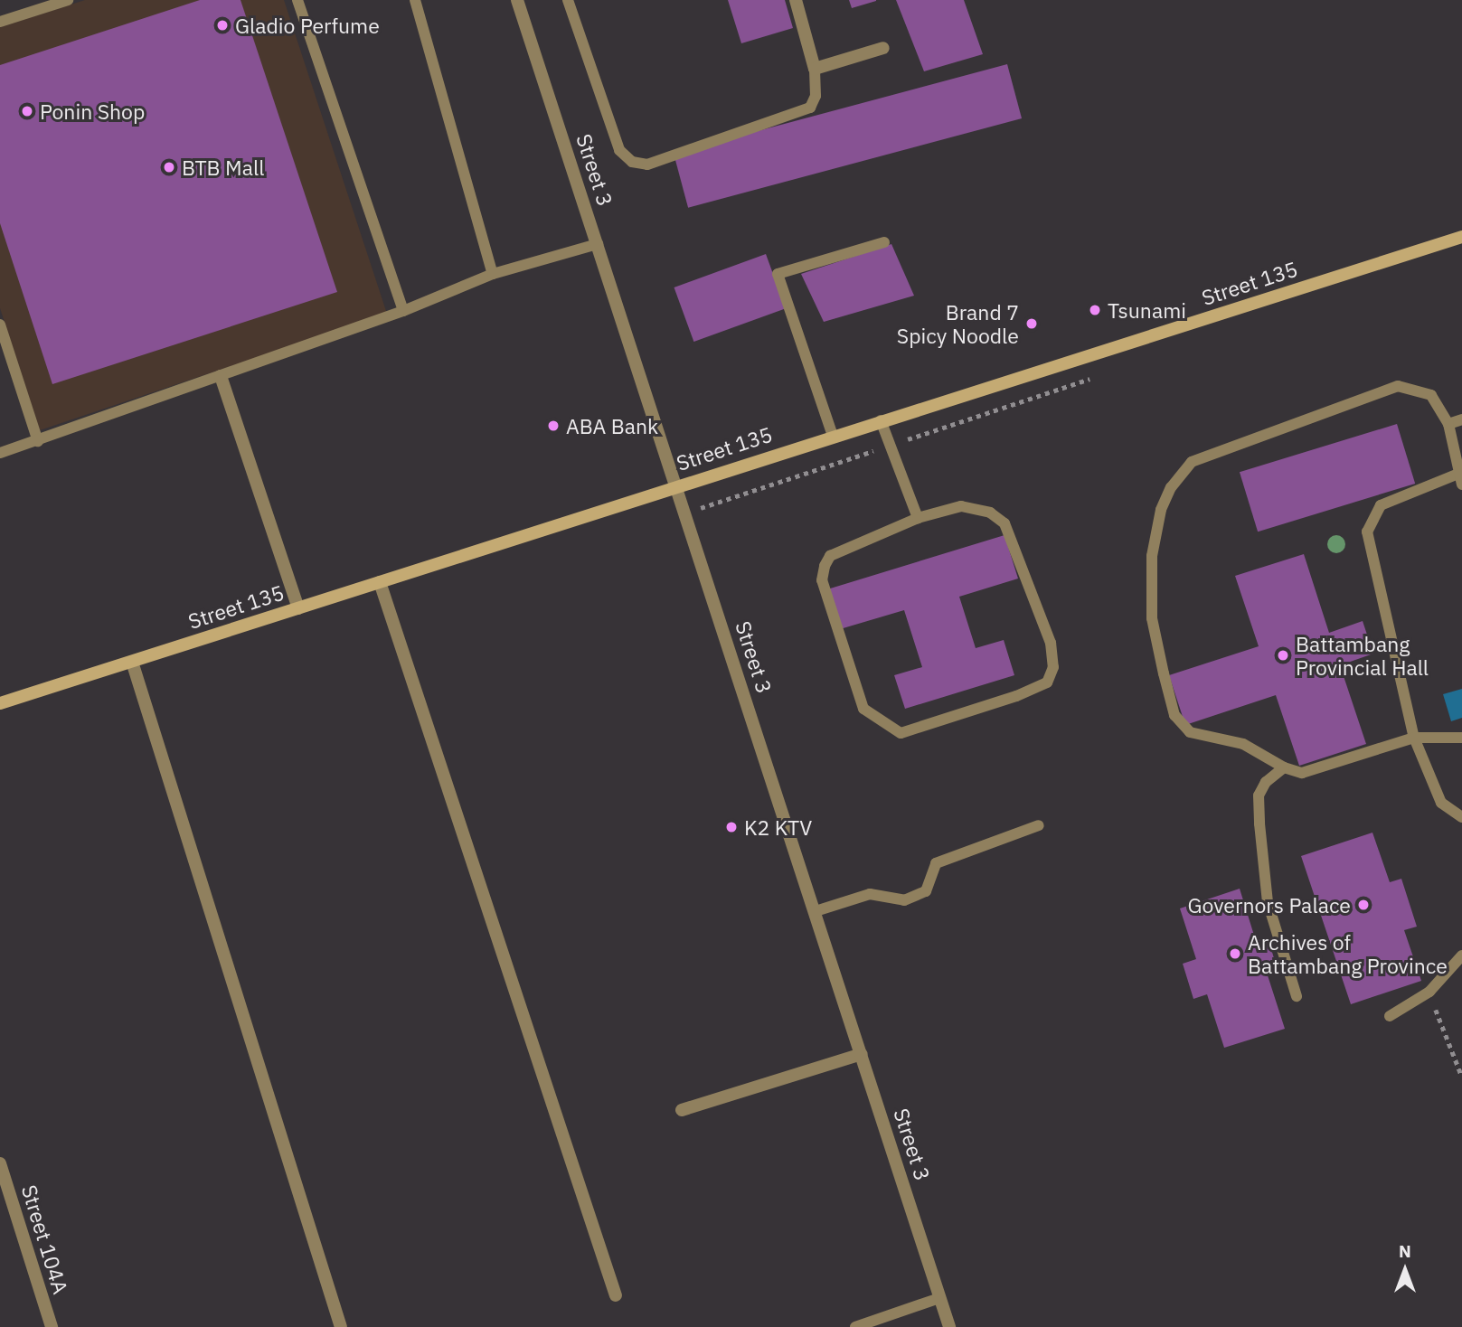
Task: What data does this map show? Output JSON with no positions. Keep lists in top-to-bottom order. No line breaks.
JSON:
{"streets":{"main road":["Street 135"],"street":["Street 3","Street 104A"]},"crossings":[["Street 3","Street 135"]],"places":["Gladio Perfume","Ponin Shop","BTB Mall","Tsunami","Brand 7 Spicy Noodle","ABA Bank","Battambang Provincial Hall","K2 KTV","Governors Palace","Archives of Battambang Province"],"north":"top"}
